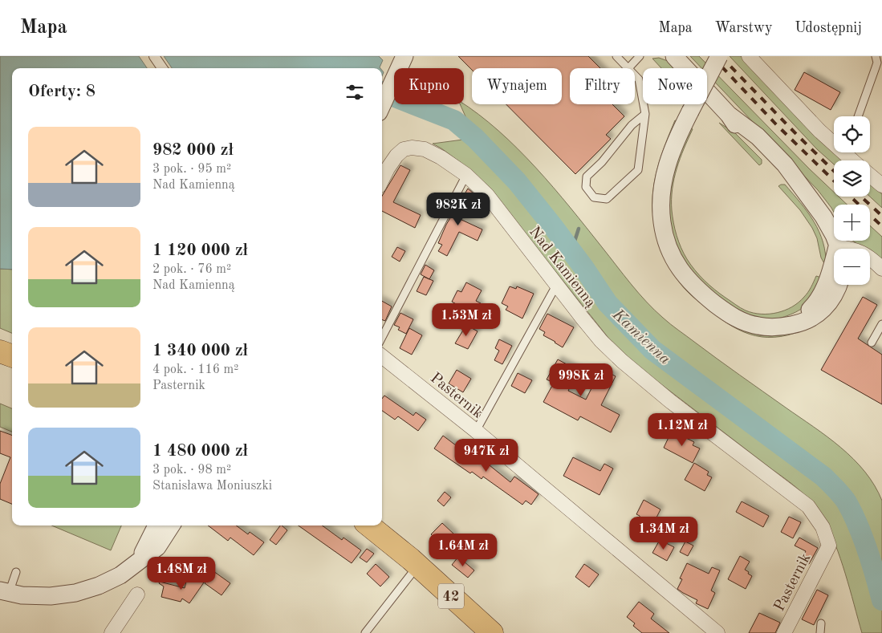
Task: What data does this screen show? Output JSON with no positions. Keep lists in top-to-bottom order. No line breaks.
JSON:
{"streets":{"main road":["42"],"street":["Nad Kamienną","Pasternik"]},"crossings":[["Nad Kamienną","Pasternik"]],"water":["Kamienna"],"page":{"header":"Mapa","nav":["Mapa","Warstwy","Udostępnij"],"chip":["Kupno","Wynajem","Filtry","Nowe"],"heading":"Oferty: 8","map_buttons":["+","−"],"list":[{"name":"982 000 zł","note":"3 pok. · 95 m² · Nad Kamienną"},{"name":"1 120 000 zł","note":"2 pok. · 76 m² · Nad Kamienną"},{"name":"1 340 000 zł","note":"4 pok. · 116 m² · Pasternik"},{"name":"1 480 000 zł","note":"3 pok. · 98 m² · Stanisława Moniuszki"}],"price":["982K zł","1.53M zł","998K zł","1.12M zł","947K zł","1.34M zł","1.64M zł","1.48M zł"]}}
